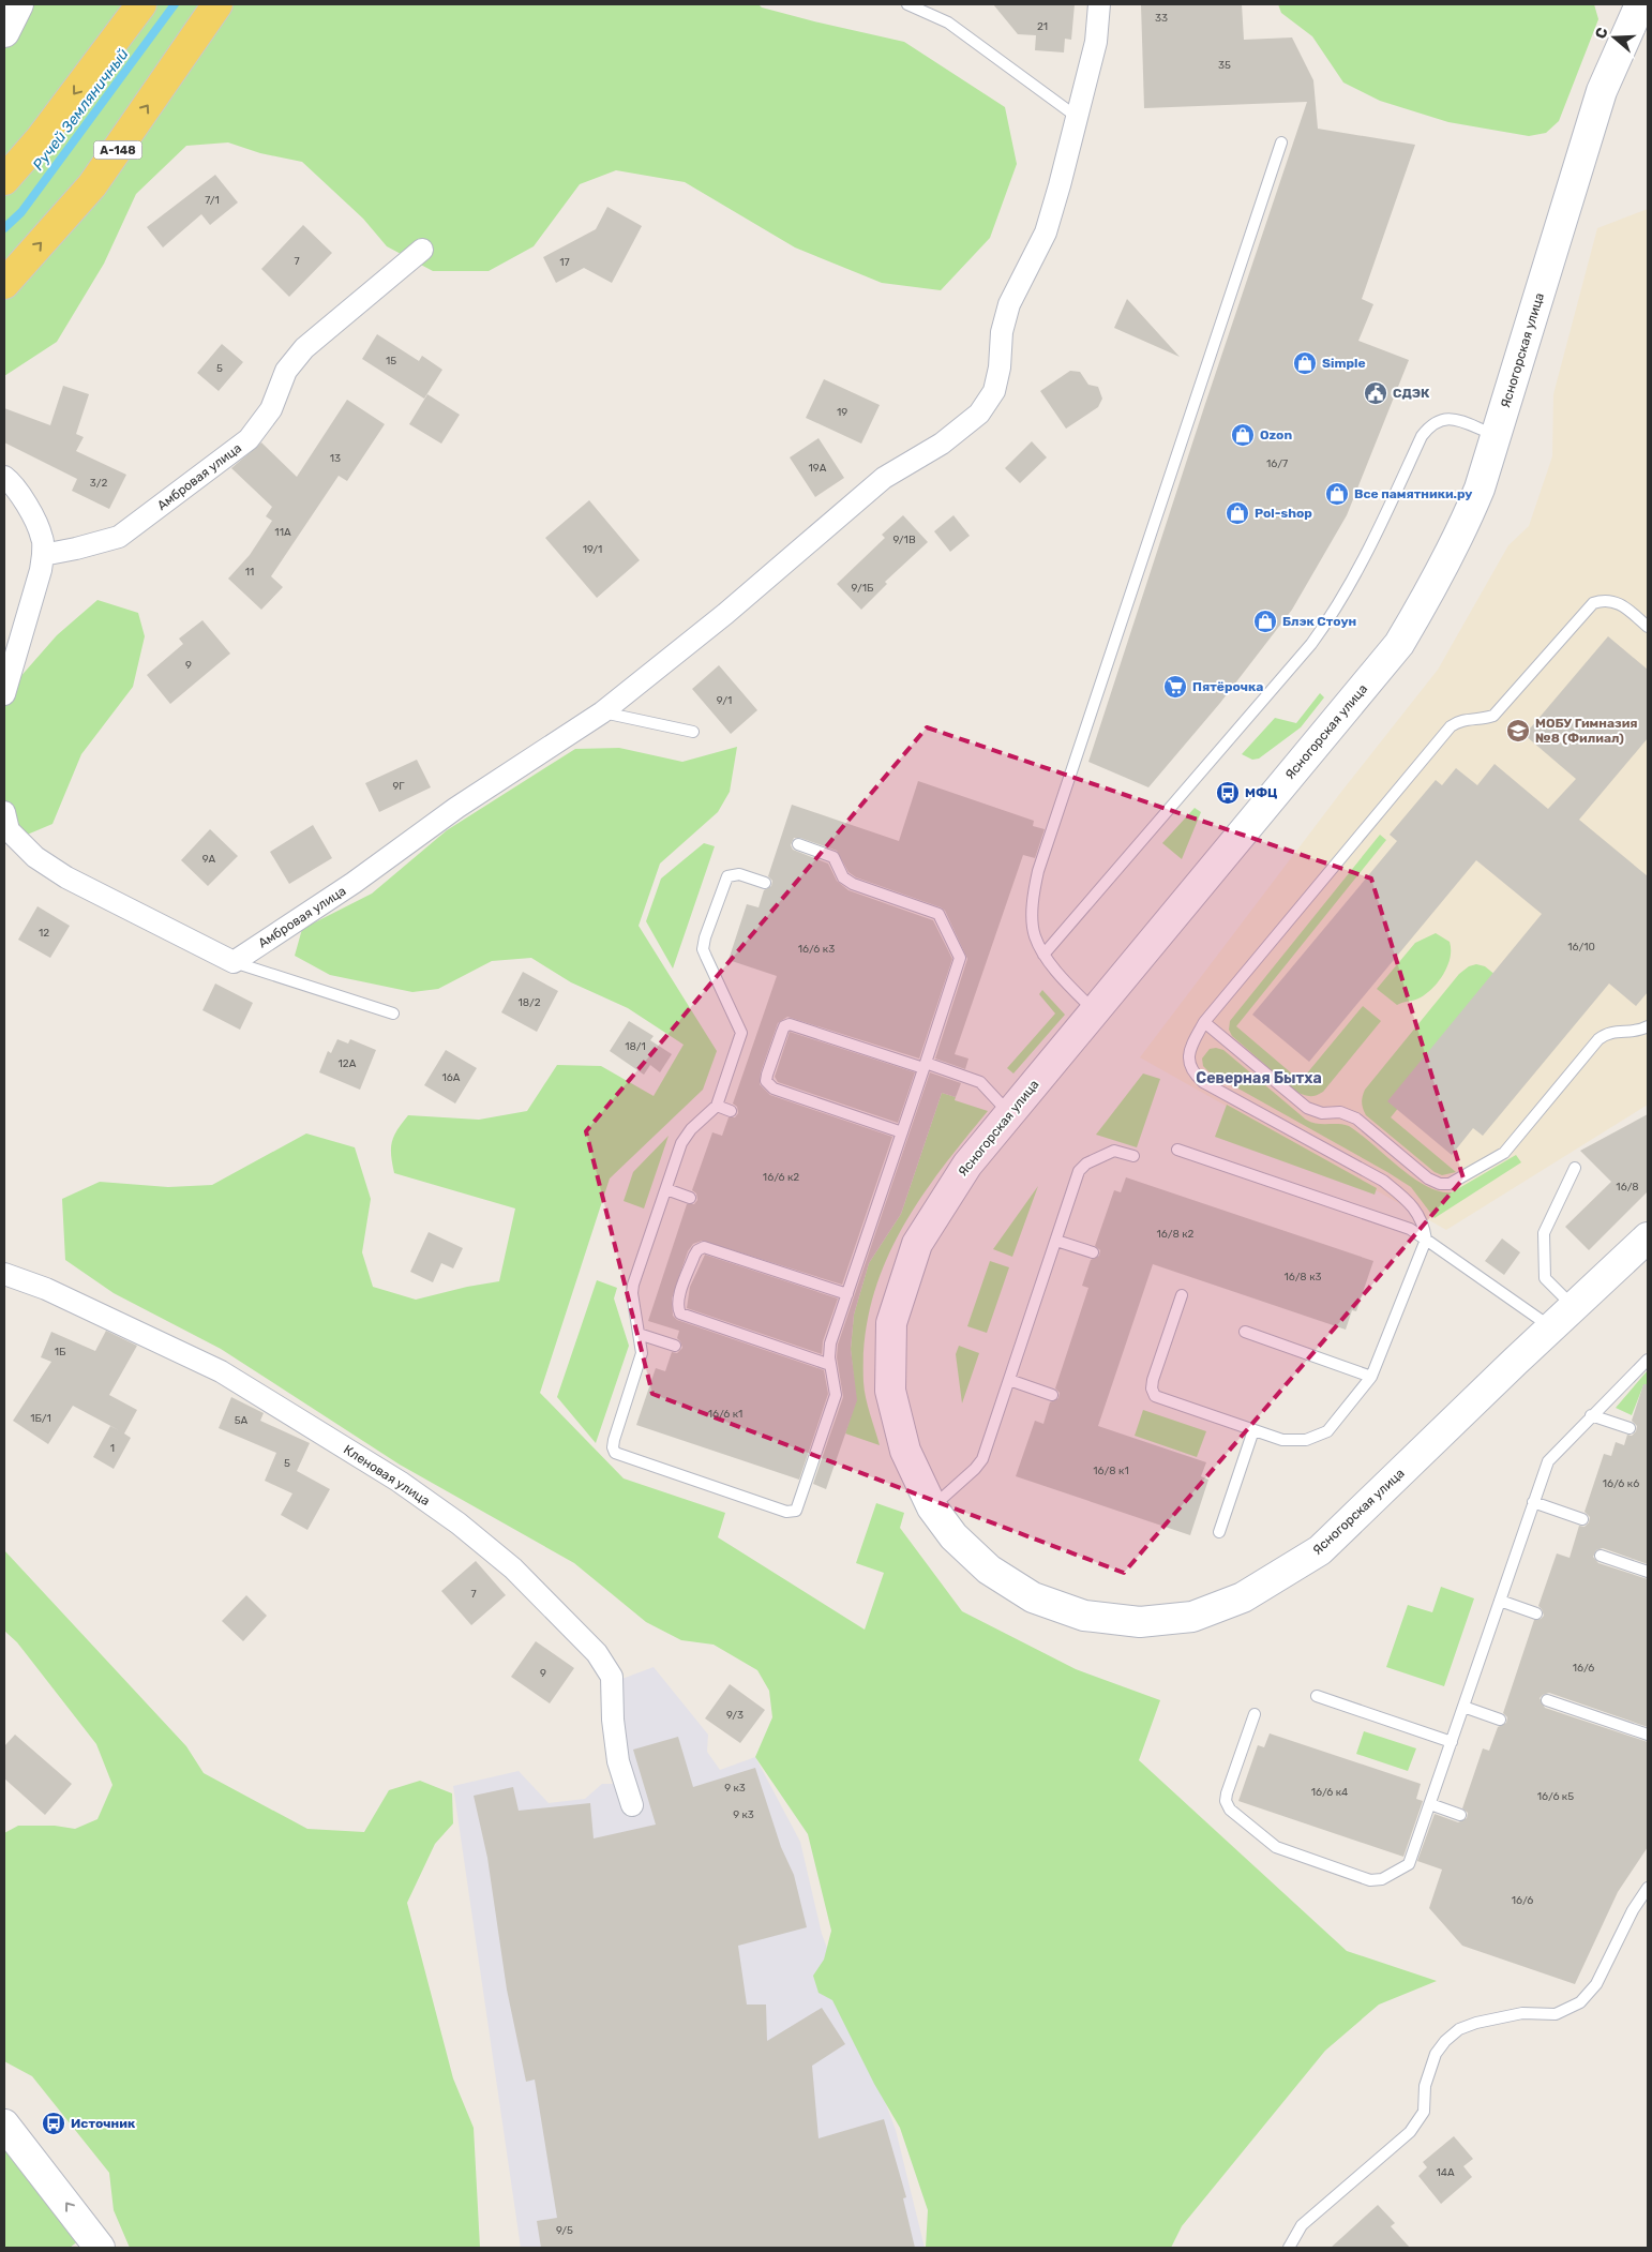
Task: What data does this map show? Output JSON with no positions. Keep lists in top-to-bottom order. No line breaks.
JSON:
{"streets":{"main road":["А-148"],"street":["Ясногорская улица","Амбровая улица","Кленовая улица"]},"districts":["Северная Бытха"],"water":["Ручей Земляничный"],"places":{"shop":["Simple","Ozon","Все памятники.ру","Pol-shop","Блэк Стоун"],"public building":["СДЭК"],"supermarket":["Пятёрочка"],"school or university":["МОБУ Гимназия №8 (Филиал)"],"bus stop":["МФЦ","Источник"]},"house_numbers":["33","21","35","7/1","7","17","15","5","19","13","16/7","19А","3/2","11А","9/1В","19/1","11","9/1Б","9","9/1","9Г","9А","12","16/10","16/6 к3","18/2","18/1","12А","16А","16/6 к2","16/8","16/8 к2","16/8 к3","1Б","16/6 к1","1Б/1","5А","1","5","16/8 к1","16/6 к6","7","16/6","9","9/3","9 к3","16/6 к4","16/6 к5","9 к3","16/6","14А","9/5"],"north":"left"}
